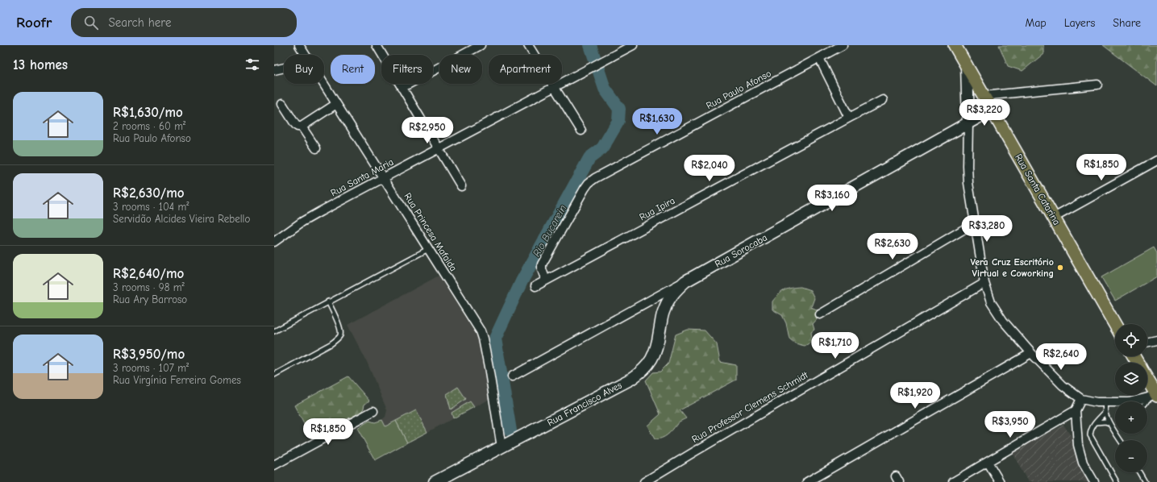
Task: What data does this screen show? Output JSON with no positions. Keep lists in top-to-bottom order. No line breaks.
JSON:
{"streets":{"main road":["Rua Santa Catarina","Rua Sorocaba","Rua Francisco Alves"],"street":["Rua Paulo Afonso","Rua Santa Maria","Rua Ipira","Rua Princesa Mafalda","Rua Professor Clemens Schmidt"]},"crossings":[["Rua Paulo Afonso","Rua Ipira"],["Rua Santa Maria","Rua Princesa Mafalda"],["Rua Santa Catarina","Rua Sorocaba"],["Rua Princesa Mafalda","Rua Francisco Alves"],["Rua Sorocaba","Rua Francisco Alves"]],"water":["Rio Bucarein"],"places":["Vera Cruz Escritório Virtual e Coworking"],"page":{"header":"Roofr","search":"Search here","nav":["Map","Layers","Share"],"heading":"13 homes","chip":["Buy","Rent","Filters","New","Apartment"],"list":[{"name":"R$1,630/mo","note":"2 rooms · 60 m² · Rua Paulo Afonso"},{"name":"R$2,630/mo","note":"3 rooms · 104 m² · Servidão Alcides Vieira Rebello"},{"name":"R$2,640/mo","note":"3 rooms · 98 m² · Rua Ary Barroso"},{"name":"R$3,950/mo","note":"3 rooms · 107 m² · Rua Virgínia Ferreira Gomes"}],"price":["R$3,220","R$1,630","R$2,950","R$1,850","R$2,040","R$3,160","R$3,280","R$2,630","R$1,710","R$2,640","R$1,920","R$3,950","R$1,850"],"map_buttons":["+","−"]}}
